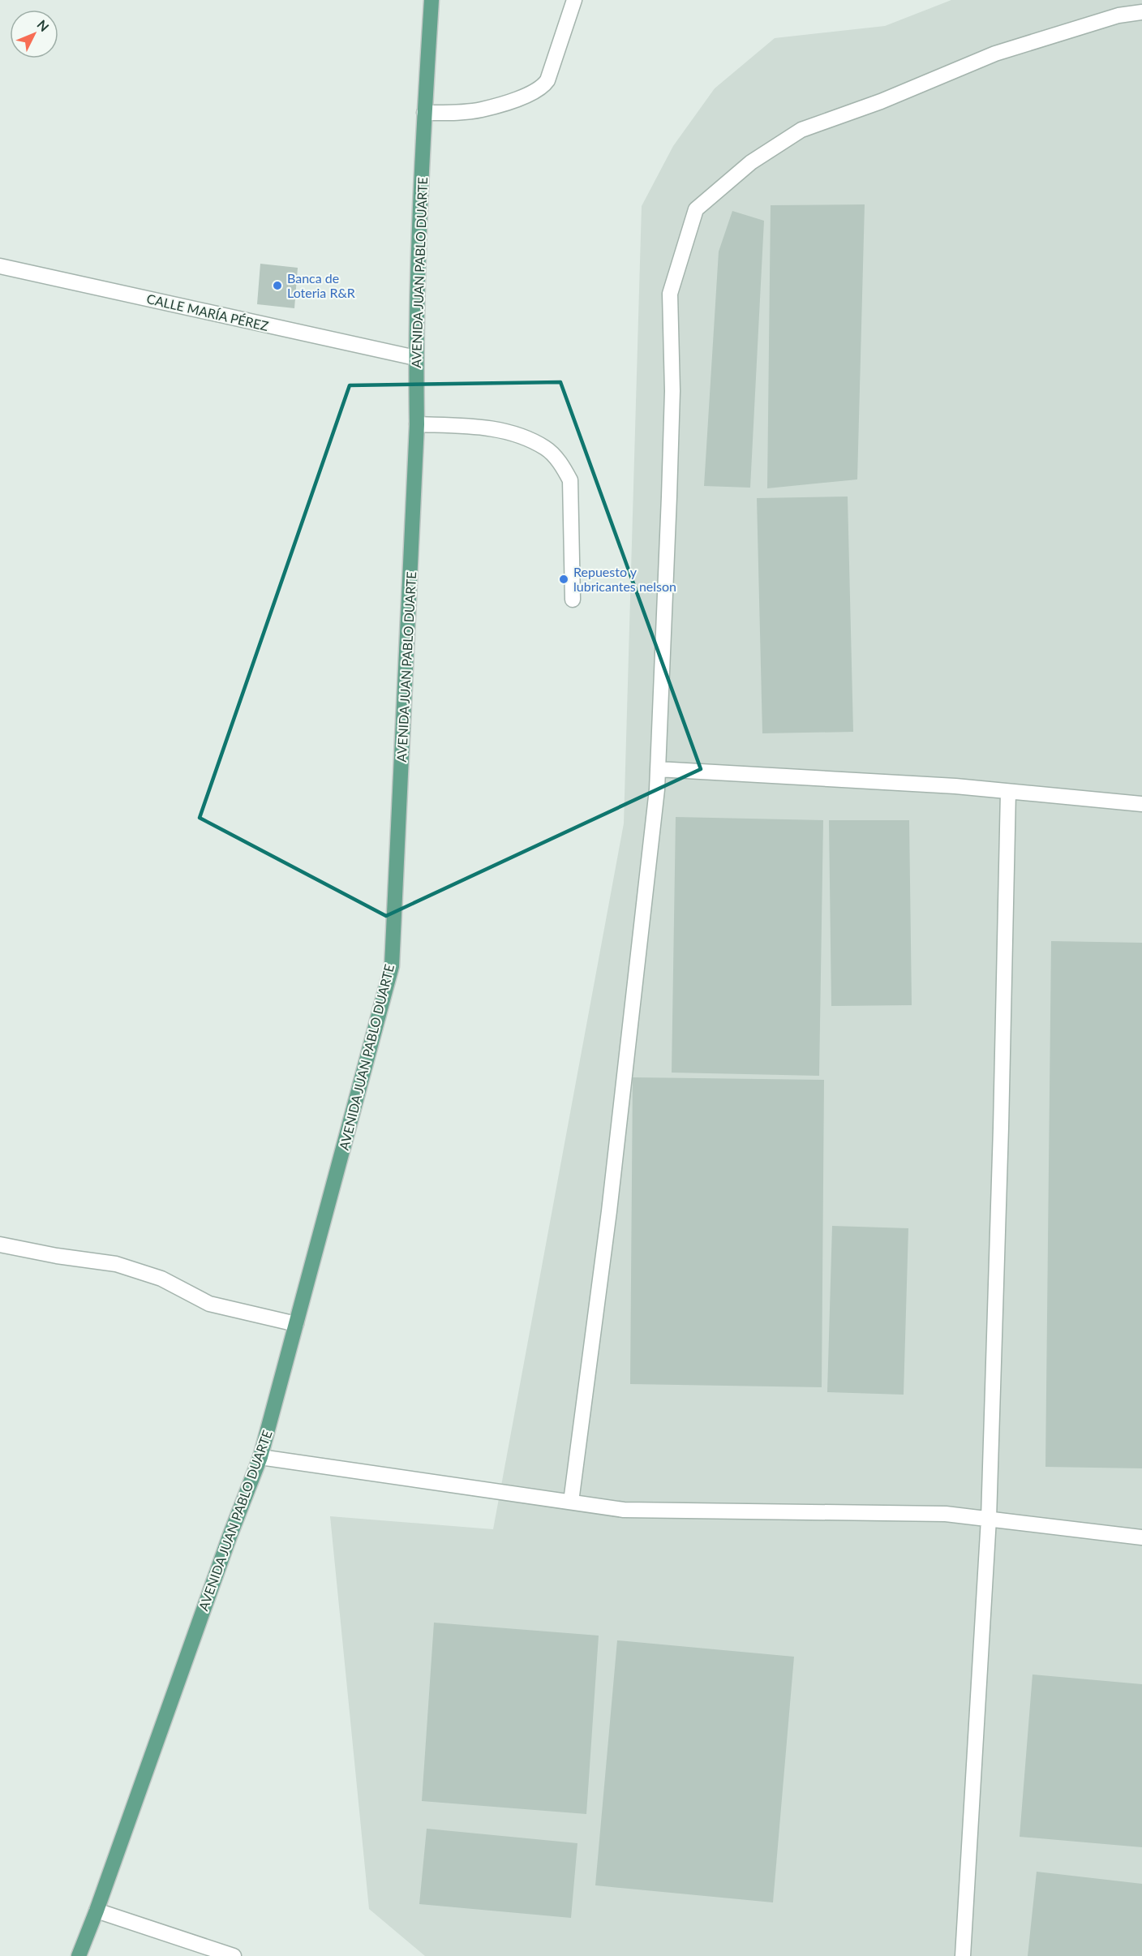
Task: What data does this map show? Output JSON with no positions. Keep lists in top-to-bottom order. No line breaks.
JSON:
{"streets":{"main road":["AVENIDA JUAN PABLO DUARTE"],"street":["CALLE MARÍA PÉREZ"]},"crossings":[["AVENIDA JUAN PABLO DUARTE","CALLE MARÍA PÉREZ"]],"places":["Banca de Loteria R&R","Repuesto y lubricantes nelson"],"north":"top right"}
